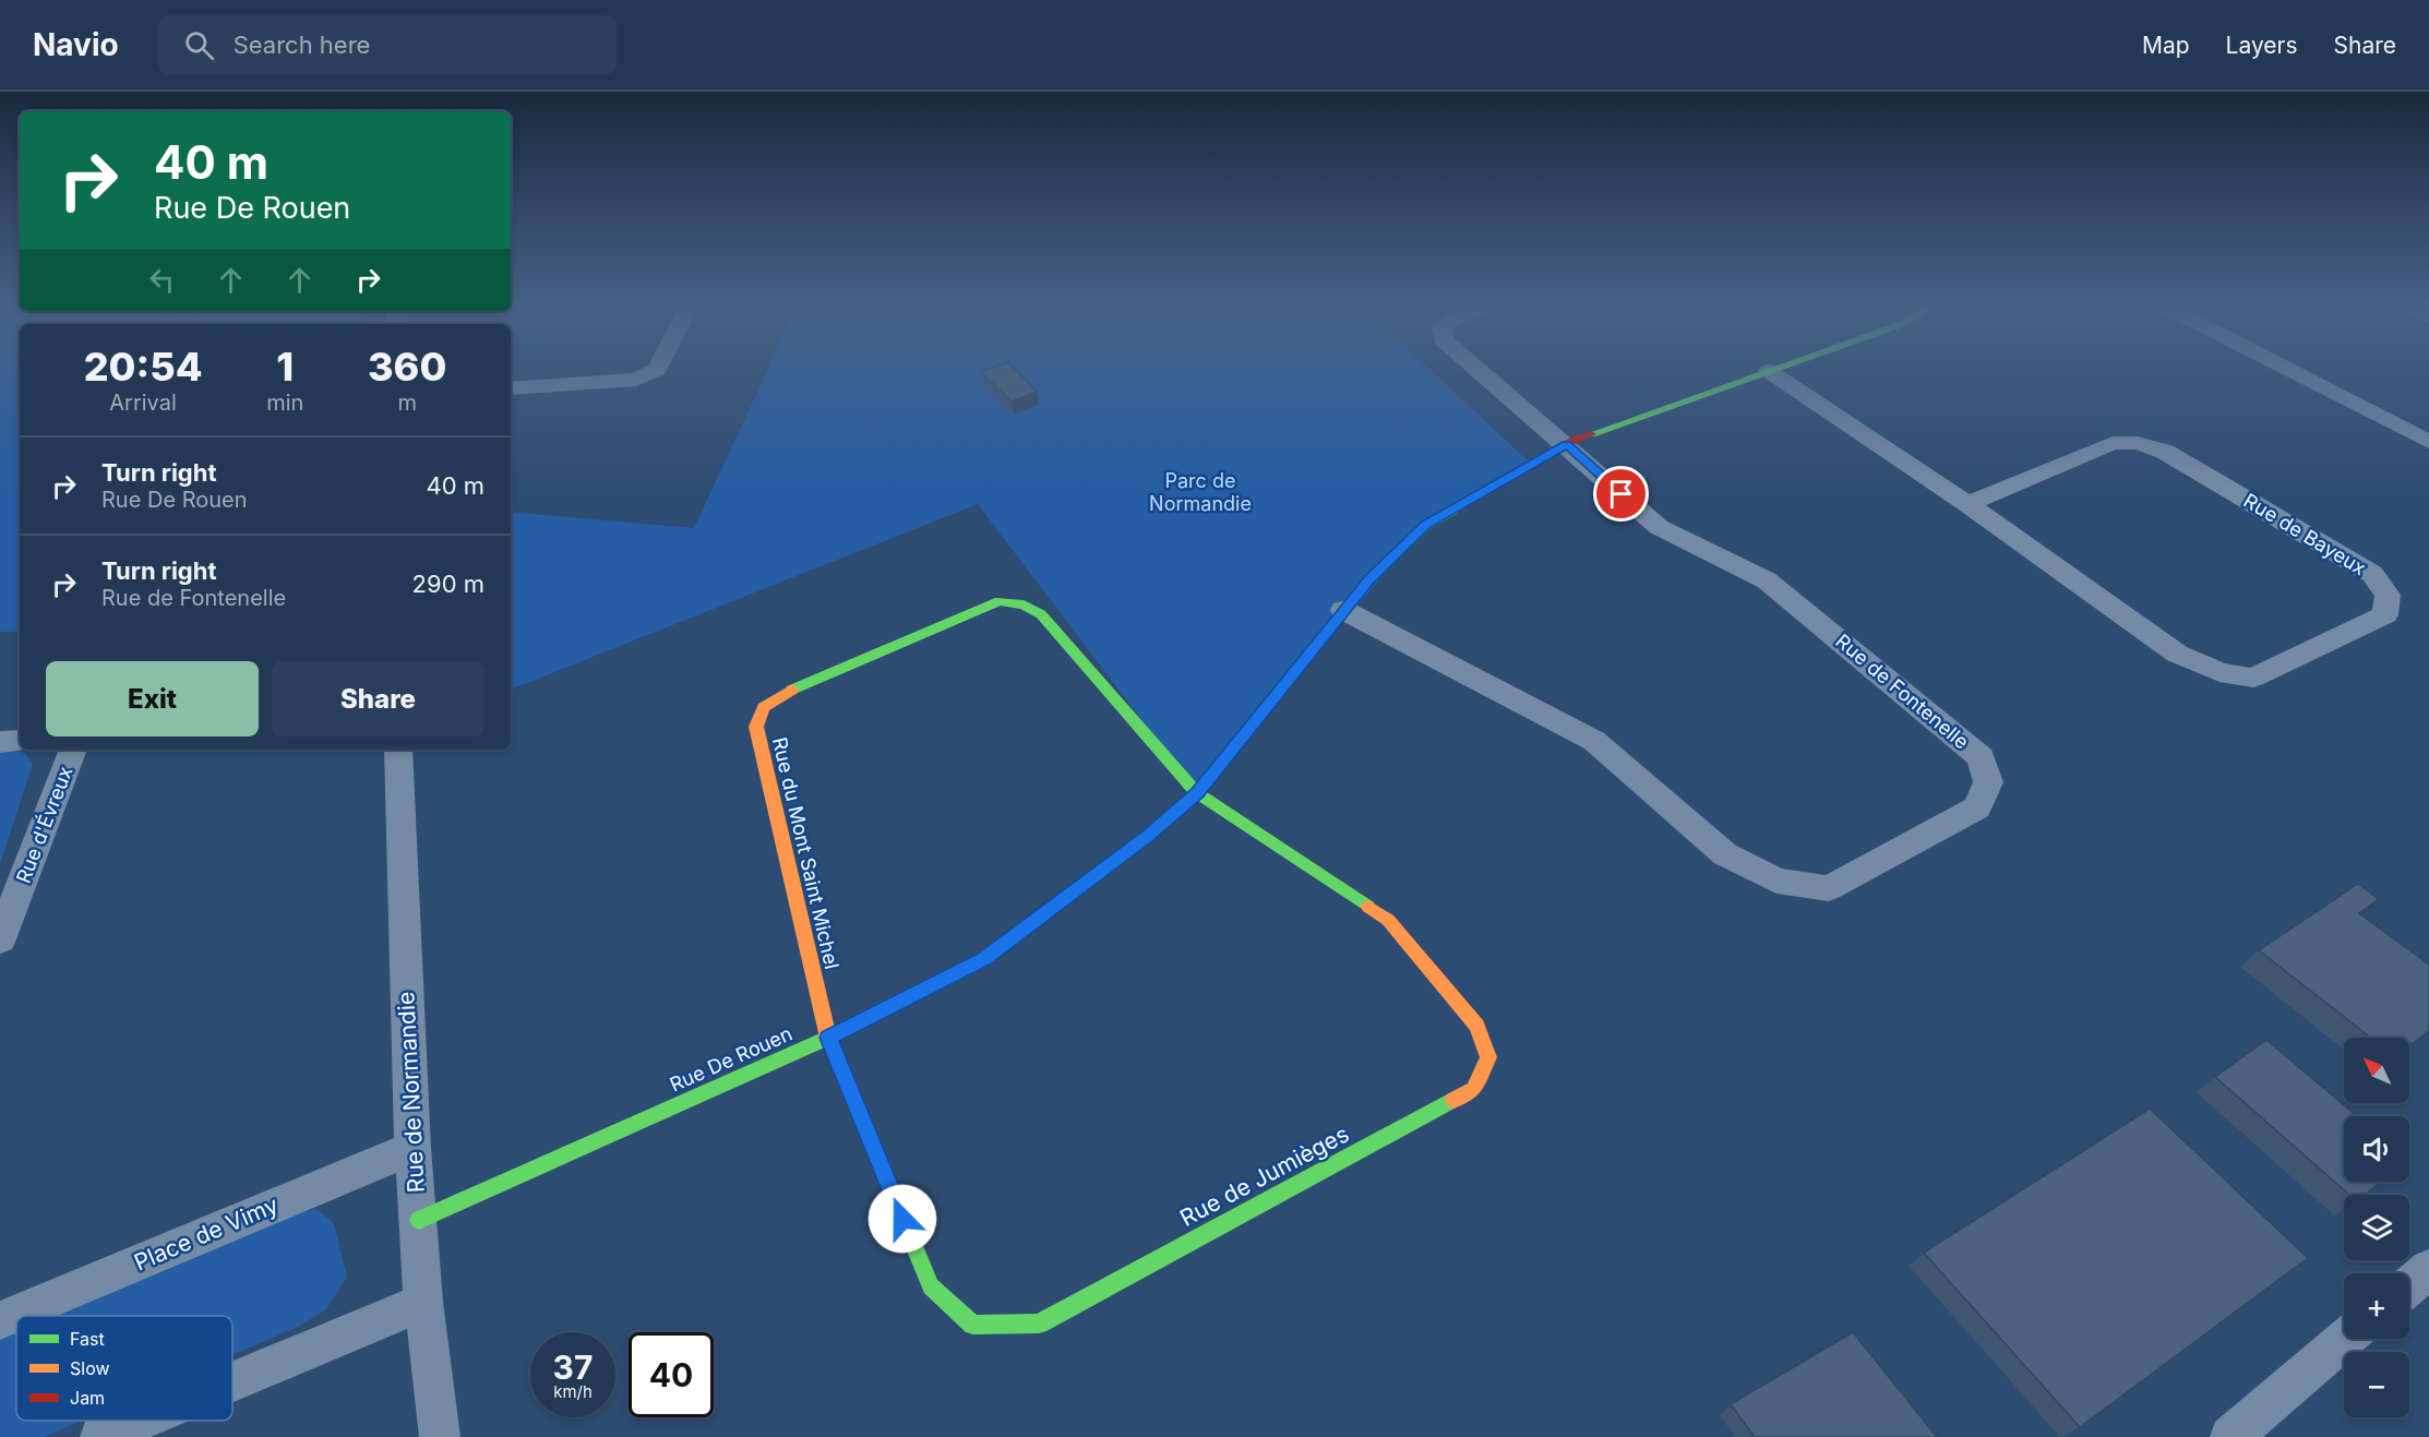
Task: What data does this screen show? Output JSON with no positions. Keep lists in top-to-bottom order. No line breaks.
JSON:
{"streets":{"street":["Rue de Bayeux","Rue de Fontenelle","Rue d'Évreux","Rue du Mont Saint Michel","Rue De Rouen","Rue de Normandie","Rue de Jumièges","Place de Vimy"]},"crossings":[["Rue de Bayeux","Rue De Rouen"],["Rue de Fontenelle","Rue De Rouen"],["Rue du Mont Saint Michel","Rue De Rouen"],["Rue du Mont Saint Michel","Rue de Jumièges"],["Rue De Rouen","Rue de Normandie"],["Rue De Rouen","Rue de Jumièges"],["Rue de Normandie","Place de Vimy"]],"parks":["Parc de Normandie"],"legend":["Fast","Slow","Jam"],"north":"top left","page":{"header":"Navio","search":"Search here","nav":["Map","Layers","Share"],"turn":["40 m","Rue De Rouen"],"eta":["20:54","Arrival","1","min","360","m"],"list":[{"name":"Turn right","note":"Rue De Rouen","value":"40 m"},{"name":"Turn right","note":"Rue de Fontenelle","value":"290 m"}],"buttons":["Exit","Share"],"map_buttons":["+","−"],"speed":"37 km/h","limit":"40"}}
